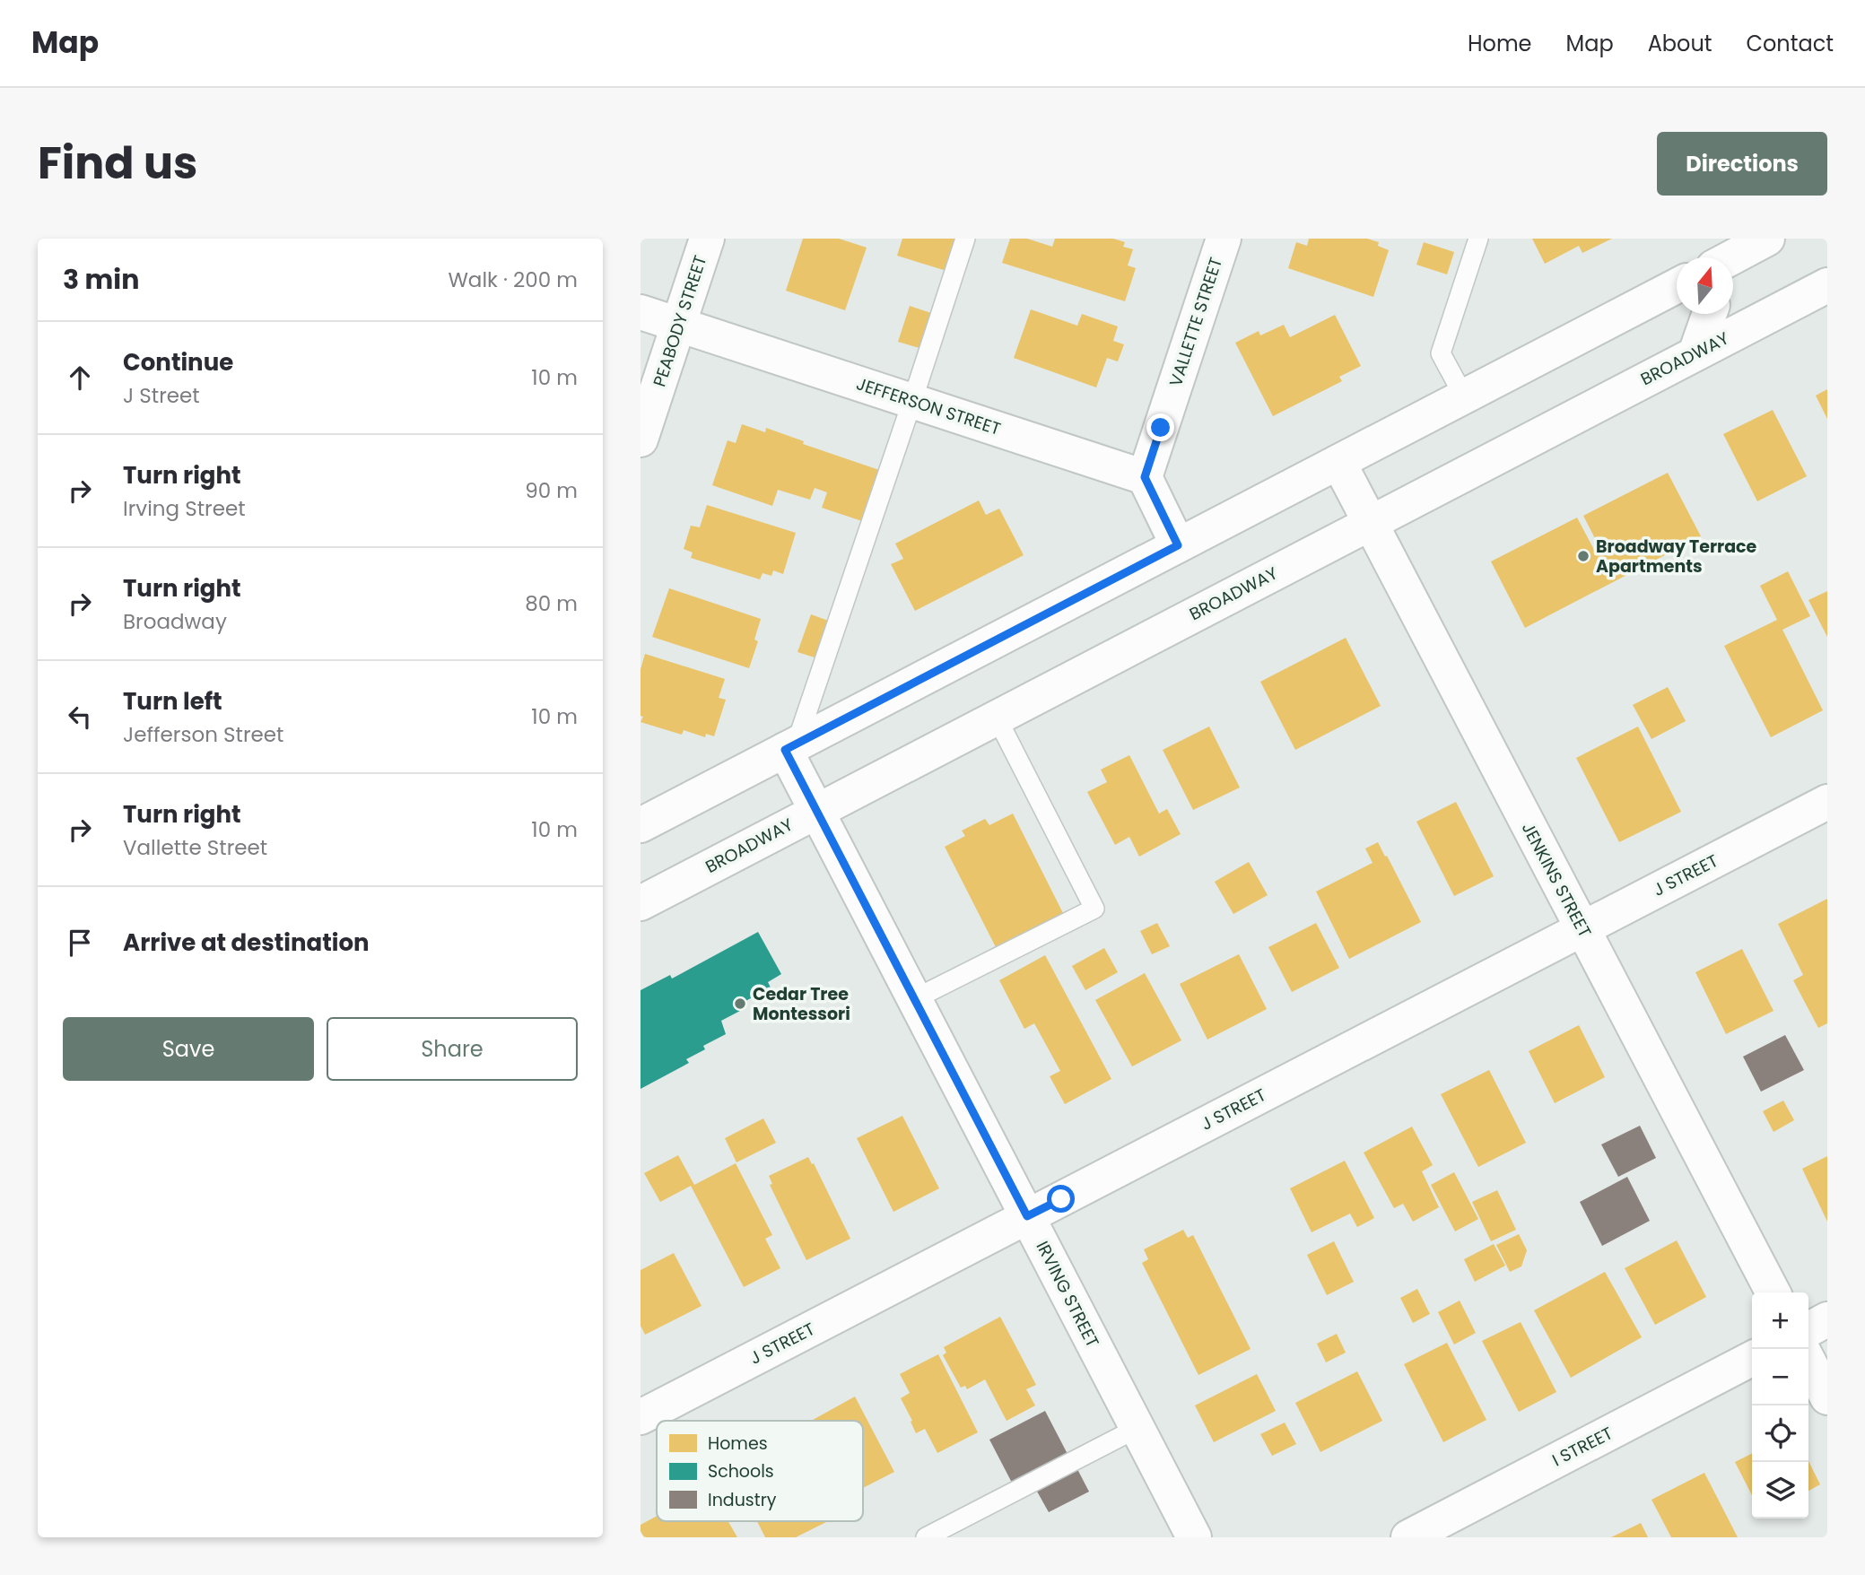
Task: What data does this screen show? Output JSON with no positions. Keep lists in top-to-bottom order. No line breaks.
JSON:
{"streets":{"street":["PEABODY STREET","VALLETTE STREET","BROADWAY","JEFFERSON STREET","J STREET","JENKINS STREET","IRVING STREET","I STREET"]},"crossings":[["PEABODY STREET","JEFFERSON STREET"],["VALLETTE STREET","JEFFERSON STREET"],["BROADWAY","JENKINS STREET"],["BROADWAY","IRVING STREET"],["J STREET","JENKINS STREET"],["J STREET","IRVING STREET"]],"places":["Broadway Terrace Apartments","Cedar Tree Montessori"],"legend":["Homes","Schools","Industry"],"north":"top","page":{"header":"Map","nav":["Home","Map","About","Contact"],"title":"Find us","buttons":["Directions",["Save","Share"]],"heading":["3 min","Walk · 200 m"],"list":[["Continue","J Street","10 m"],["Turn right","Irving Street","90 m"],["Turn right","Broadway","80 m"],["Turn left","Jefferson Street","10 m"],["Turn right","Vallette Street","10 m"],"Arrive at destination"],"map_buttons":["+","−"]}}
